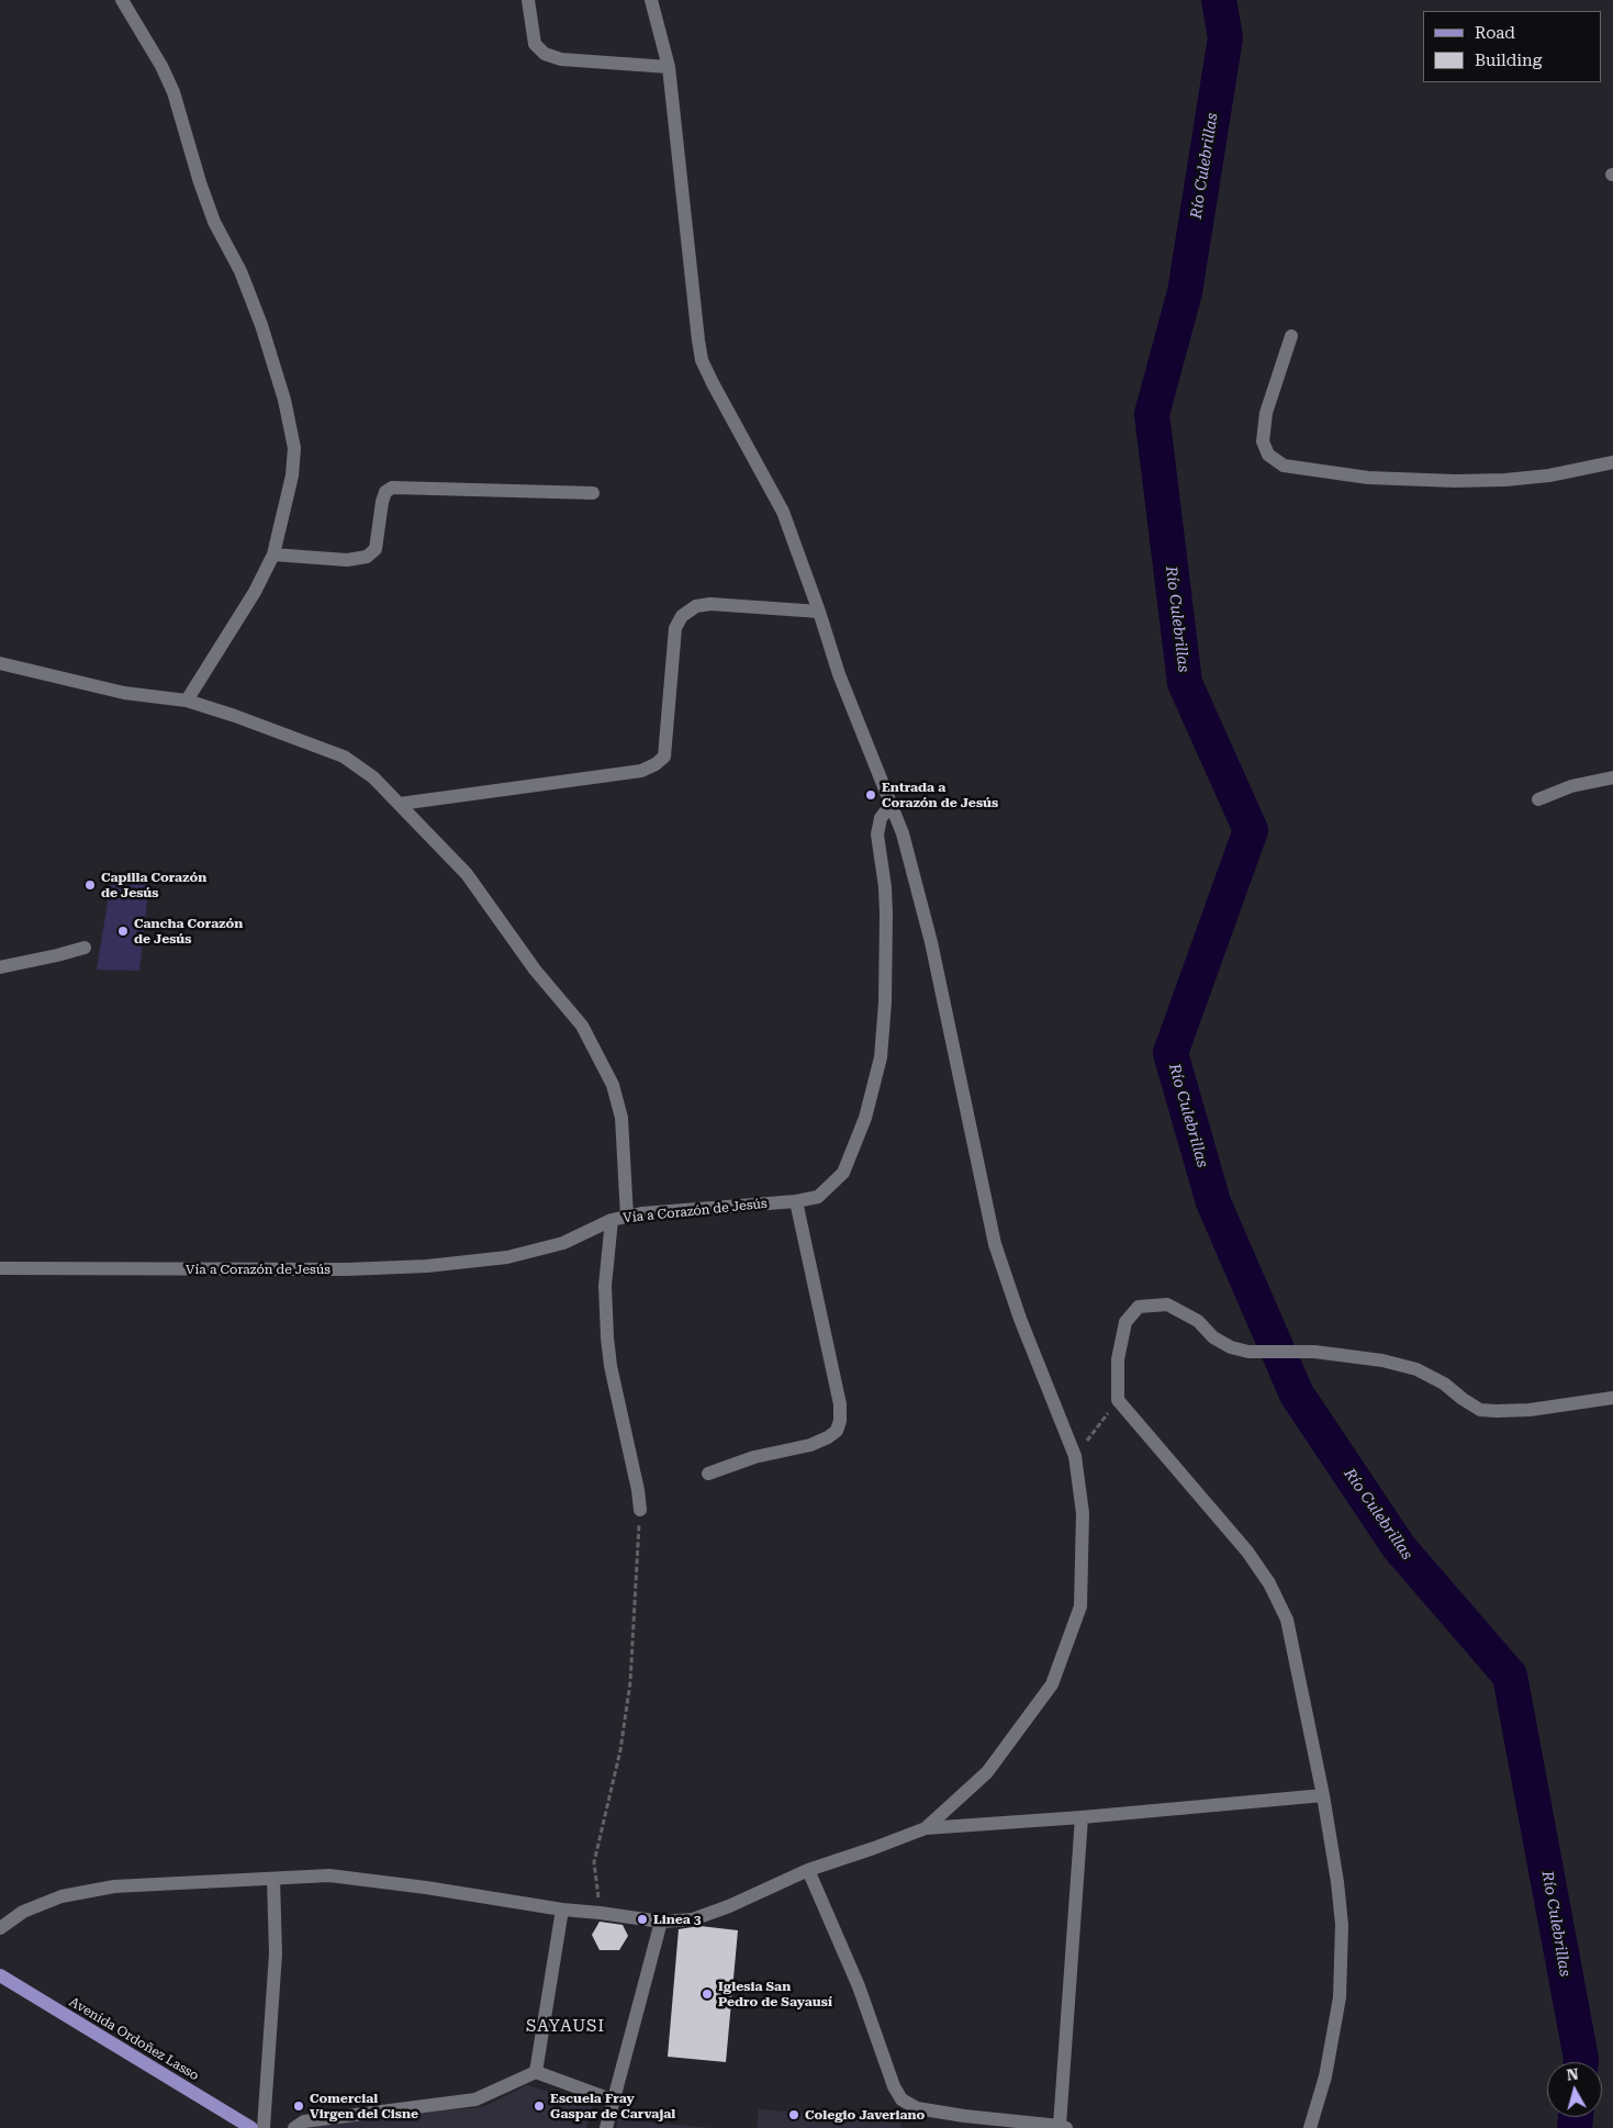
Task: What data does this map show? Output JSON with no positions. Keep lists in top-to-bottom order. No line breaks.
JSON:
{"streets":{"main road":["Avenida Ordoñez Lasso"],"street":["Vía a Corazón de Jesús"]},"districts":["SAYAUSI"],"water":["Río Culebrillas"],"places":["Entrada a Corazón de Jesús","Capilla Corazón de Jesús","Cancha Corazón de Jesús","Linea 3","Iglesia San Pedro de Sayausí","Comercial Virgen del Cisne","Escuela Fray Gaspar de Carvajal","Colegio Javeriano"],"legend":["Road","Building"],"north":"top"}
